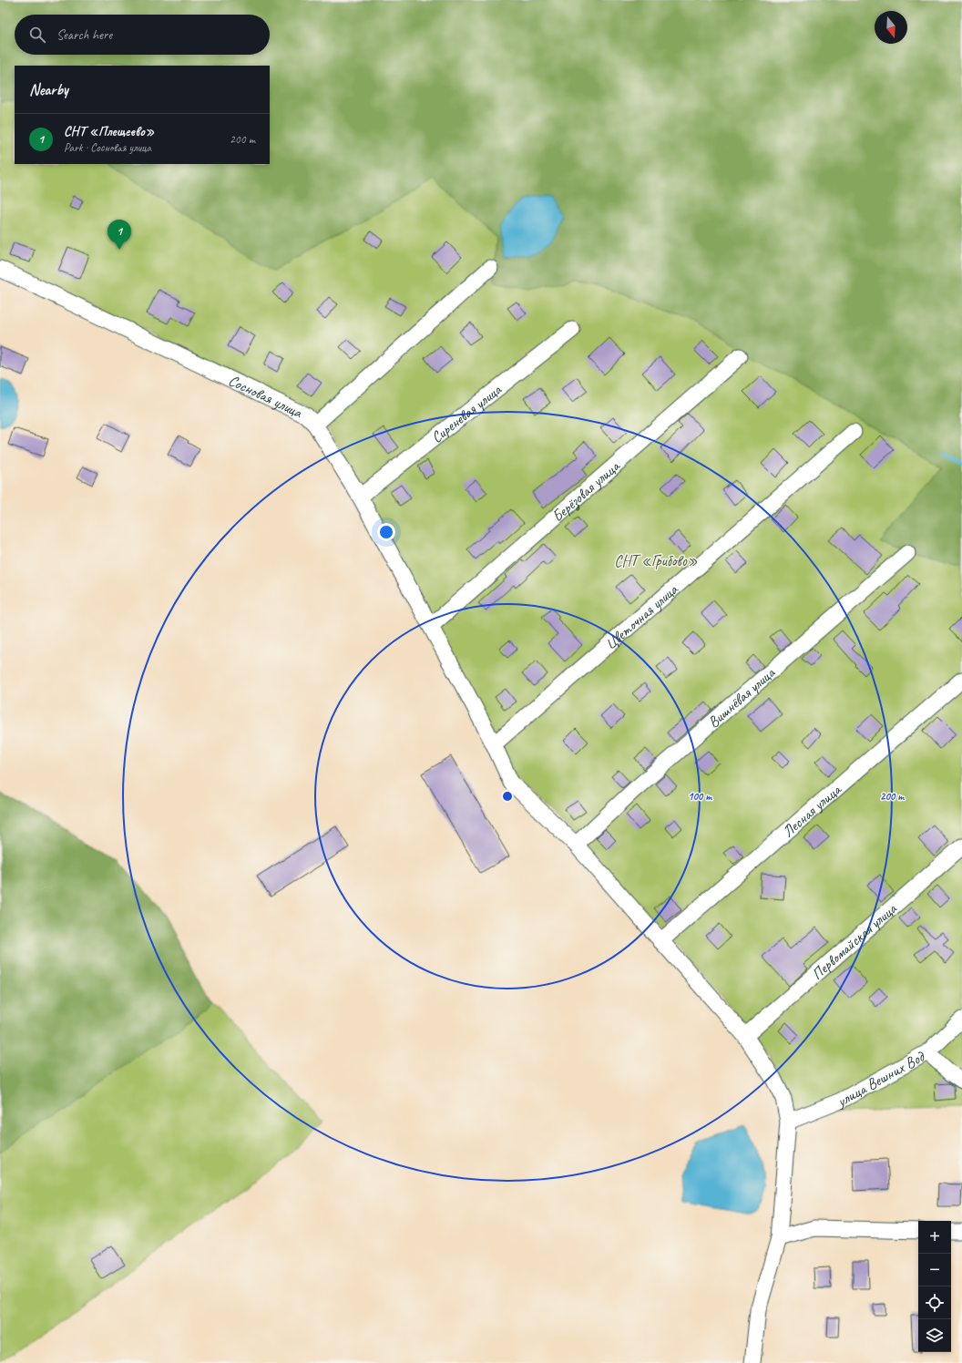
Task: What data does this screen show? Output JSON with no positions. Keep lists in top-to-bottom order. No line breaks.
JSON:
{"streets":{"street":["Сосновая улица","Сиреневая улица","Берёзовая улица","Цветочная улица","Вишнёвая улица","Лесная улица","Первомайская улица","улица Вешних Вод"]},"parks":["СНТ «Грибово»"],"north":"bottom","page":{"search":"Search here","heading":"Nearby","list":[{"mark":"1","name":"СНТ «Плещеево»","note":"Park · Сосновая улица","value":"200 m"}],"pins":"1","map_buttons":["+","−"]},"rings":["100 m","200 m"]}
